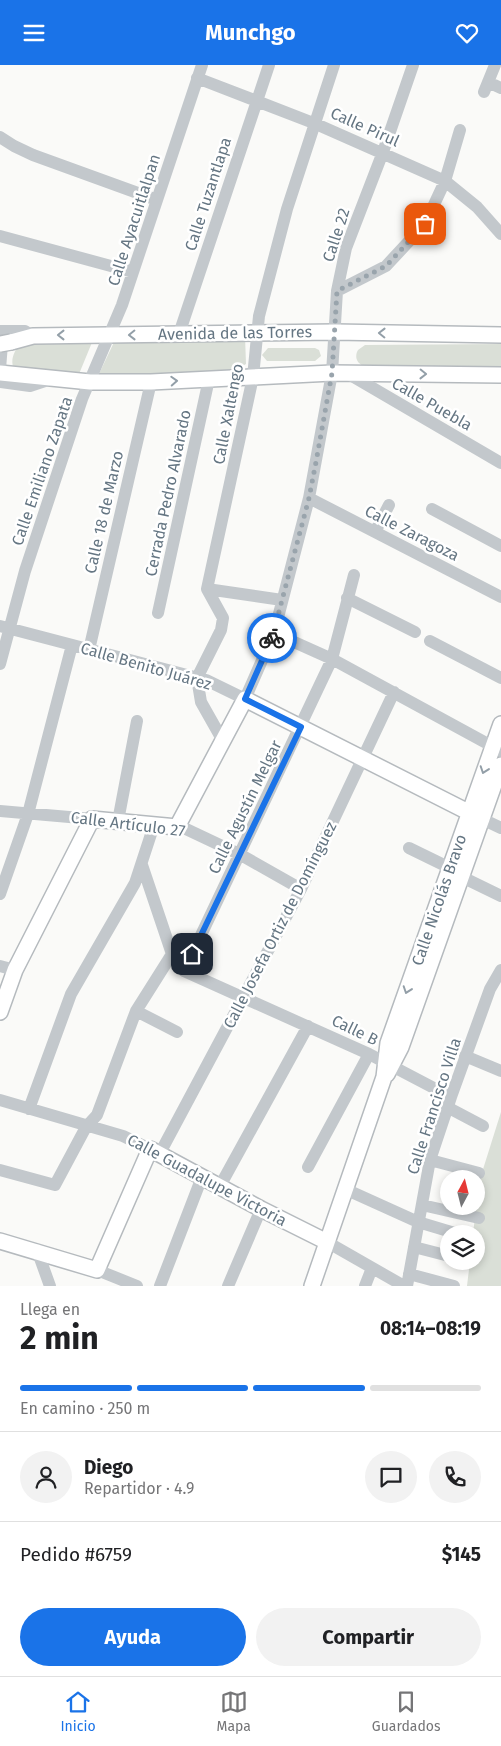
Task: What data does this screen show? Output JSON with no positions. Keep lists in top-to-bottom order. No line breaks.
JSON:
{"streets":{"main road":["Avenida de las Torres","Calle Benito Juárez","Calle Artículo 27","Calle Nicolás Bravo","Calle Josefa Ortiz de Domínguez","Calle Guadalupe Victoria"],"street":["Calle Pirul","Calle Tuzantlapa","Calle Ayacuitlalpan","Calle 22","Calle Puebla","Calle Xaltengo","Calle Emiliano Zapata","Cerrada Pedro Alvarado","Calle 18 de Marzo","Calle Zaragoza","Calle Agustín Melgar","Calle B","Calle Francisco Villa"]},"crossings":[["Calle Pirul","Calle Tuzantlapa"],["Calle Pirul","Calle Ayacuitlalpan"],["Calle Pirul","Calle 22"],["Calle Pirul","Calle Xaltengo"],["Calle Tuzantlapa","Avenida de las Torres"],["Calle Ayacuitlalpan","Avenida de las Torres"],["Calle Ayacuitlalpan","Calle Emiliano Zapata"],["Calle 22","Avenida de las Torres"],["Calle 22","Calle Puebla"],["Calle 22","Calle Zaragoza"],["Calle 22","Calle Benito Juárez"],["Avenida de las Torres","Calle Xaltengo"],["Calle Emiliano Zapata","Calle Benito Juárez"],["Calle 18 de Marzo","Calle Benito Juárez"],["Calle Benito Juárez","Calle Agustín Melgar"],["Calle Benito Juárez","Calle Nicolás Bravo"],["Calle Benito Juárez","Calle Josefa Ortiz de Domínguez"],["Calle Agustín Melgar","Calle Artículo 27"],["Calle Agustín Melgar","Calle B"],["Calle Artículo 27","Calle Josefa Ortiz de Domínguez"],["Calle Nicolás Bravo","Calle B"],["Calle Nicolás Bravo","Calle Guadalupe Victoria"],["Calle Josefa Ortiz de Domínguez","Calle B"],["Calle Josefa Ortiz de Domínguez","Calle Guadalupe Victoria"],["Calle B","Calle Francisco Villa"],["Calle Francisco Villa","Calle Guadalupe Victoria"]],"north":"top","page":{"header":"Munchgo","heading":["2 min","Llega en","08:14–08:19"],"panel":["Diego","Repartidor · 4.9","Pedido #6759","$145"],"bar":"En camino · 250 m","buttons":["Ayuda","Compartir"],"tabs":["Inicio","Mapa","Guardados"]}}
